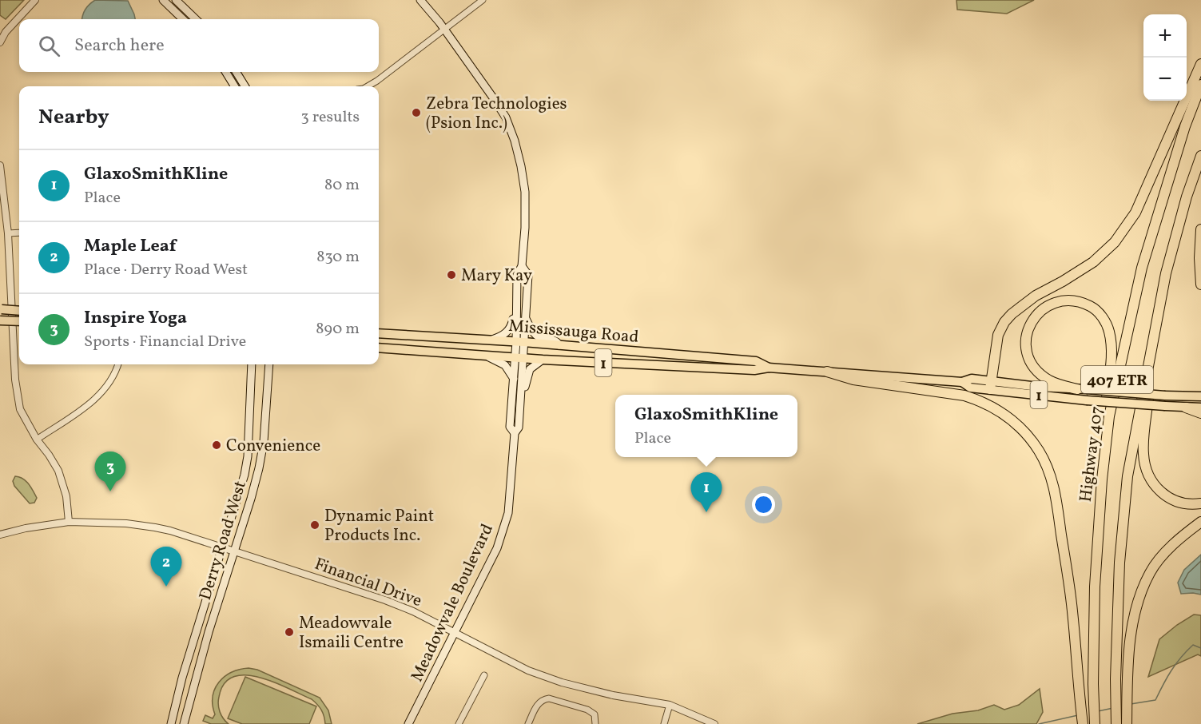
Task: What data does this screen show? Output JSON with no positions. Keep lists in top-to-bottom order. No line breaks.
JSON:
{"streets":{"highway":["407 ETR","Highway 407"],"main road":["Mississauga Road","1","Derry Road West","Meadowvale Boulevard"],"street":["Financial Drive"]},"crossings":[["Mississauga Road","Meadowvale Boulevard"],["Derry Road West","Financial Drive"],["Financial Drive","Meadowvale Boulevard"]],"places":["Zebra Technologies (Psion Inc.)","Mary Kay","Convenience","Dynamic Paint Products Inc.","Meadowvale Ismaili Centre"],"page":{"map_buttons":["+","−"],"search":"Search here","heading":["Nearby","3 results"],"list":[{"mark":"1","name":"GlaxoSmithKline","note":"Place","value":"80 m"},{"mark":"2","name":"Maple Leaf","note":"Place · Derry Road West","value":"830 m"},{"mark":"3","name":"Inspire Yoga","note":"Sports · Financial Drive","value":"890 m"}],"popup":["GlaxoSmithKline","Place"],"pins":["3","1","2"]}}
